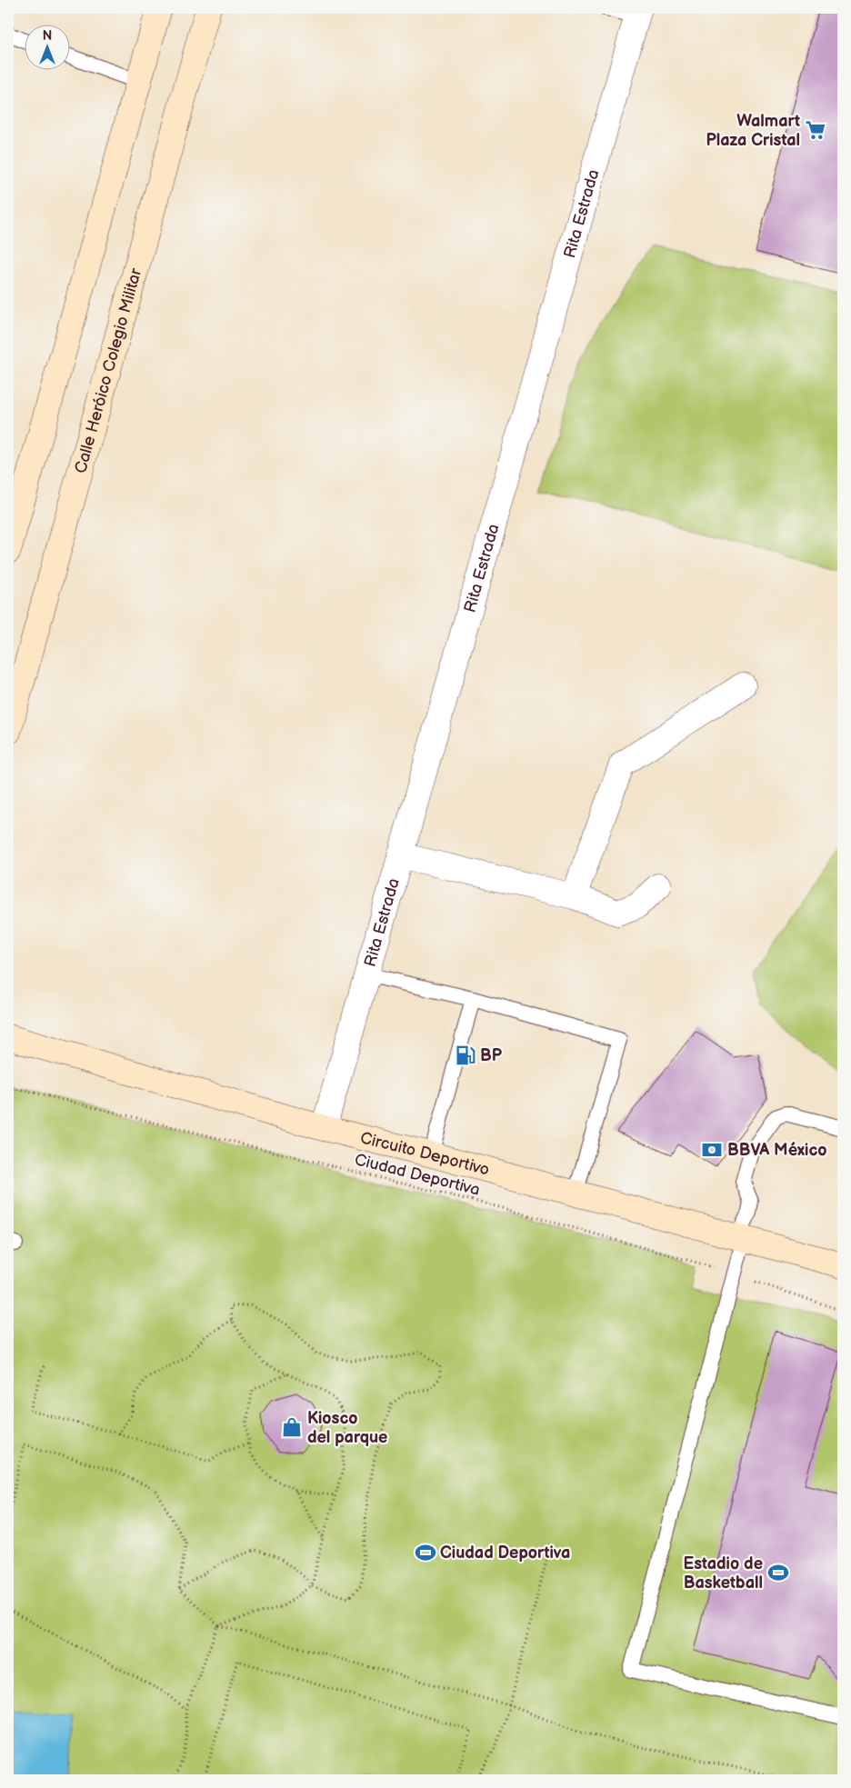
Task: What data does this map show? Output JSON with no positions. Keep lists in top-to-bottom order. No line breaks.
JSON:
{"streets":{"main road":["Calle Heróico Colegio Militar","Circuito Deportivo"],"street":["Rita Estrada"],"path":["Ciudad Deportiva"]},"crossings":[["Rita Estrada","Circuito Deportivo"]],"places":{"supermarket":["Walmart Plaza Cristal"],"fuel station":["BP"],"bank":["BBVA México"],"shop":["Kiosco del parque"],"sports":["Ciudad Deportiva","Estadio de Basketball"]},"north":"top"}
